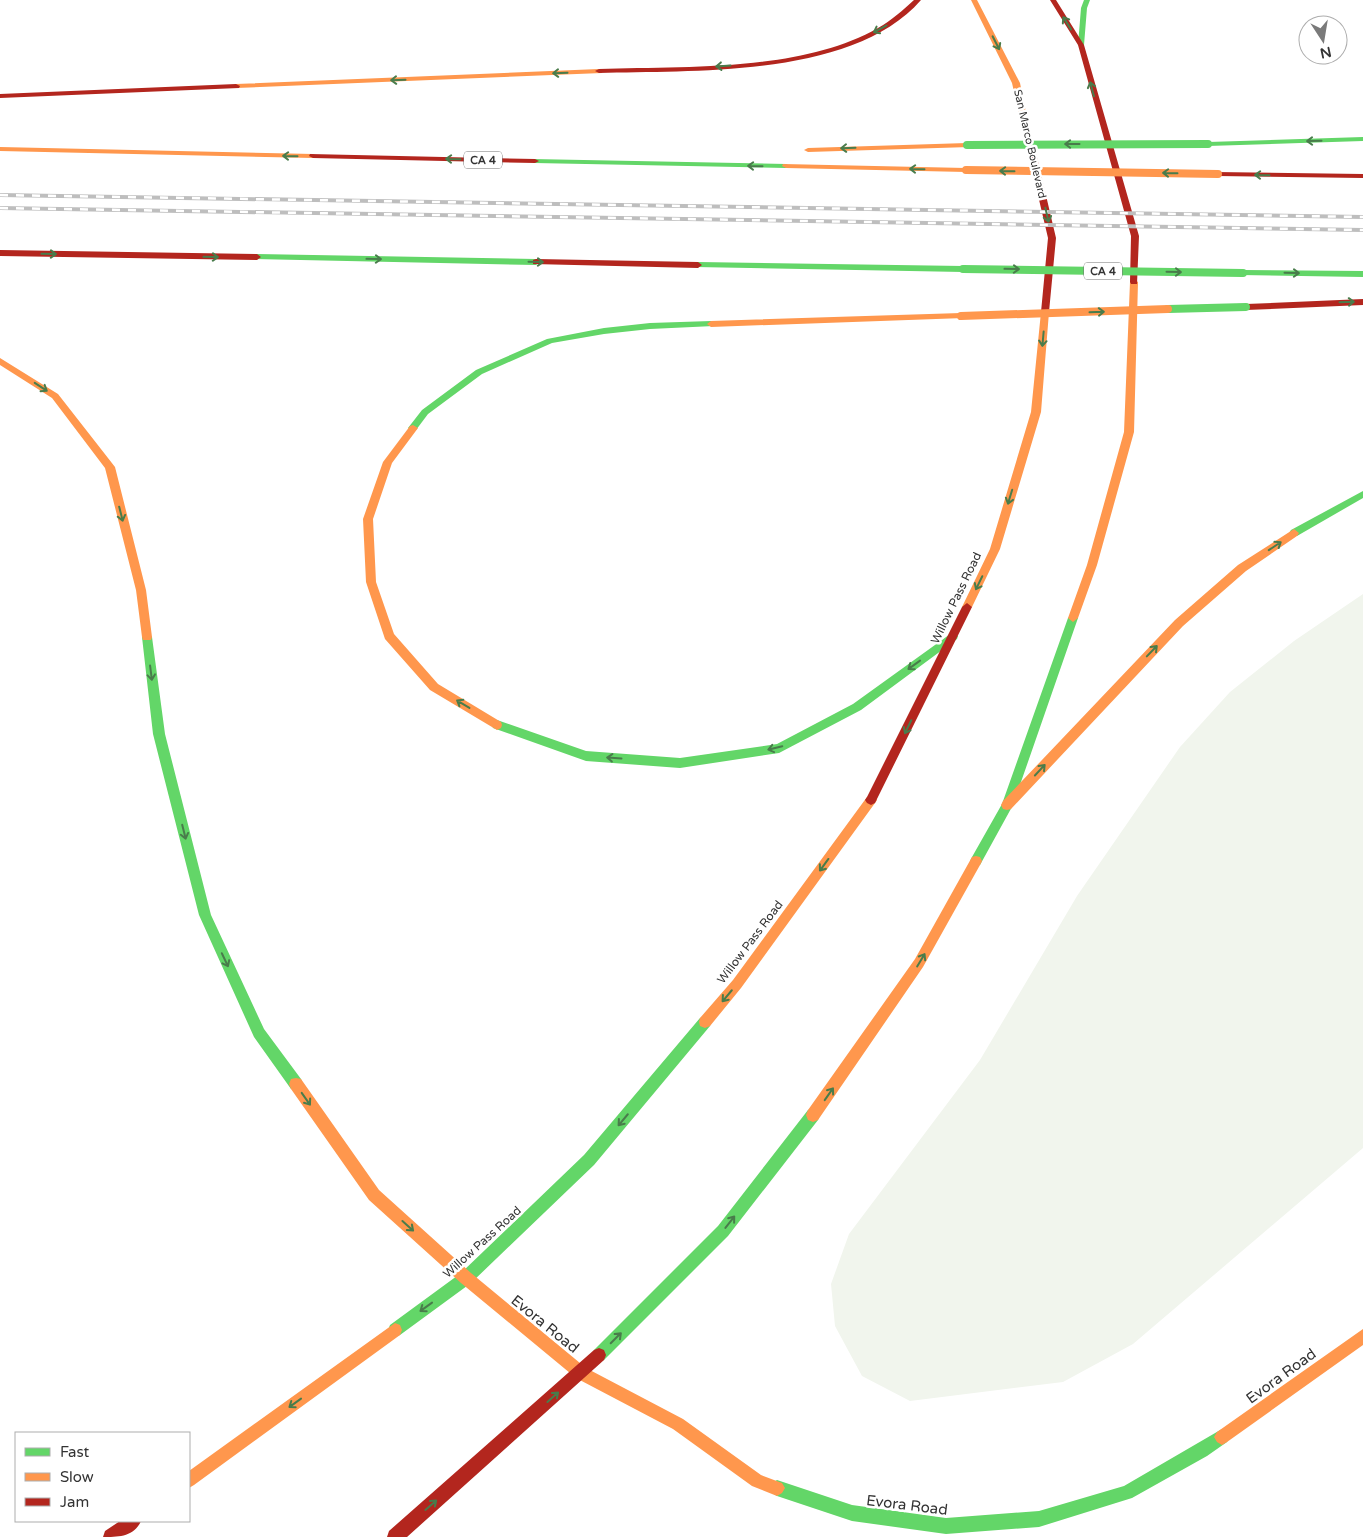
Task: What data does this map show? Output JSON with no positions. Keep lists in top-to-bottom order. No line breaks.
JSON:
{"streets":{"main road":["San Marco Boulevard","CA 4","Willow Pass Road","Evora Road"]},"crossings":[["San Marco Boulevard","Willow Pass Road"],["Willow Pass Road","Evora Road"]],"one_way":["San Marco Boulevard","Willow Pass Road","Evora Road"],"legend":["Fast","Slow","Jam"],"north":"bottom"}
